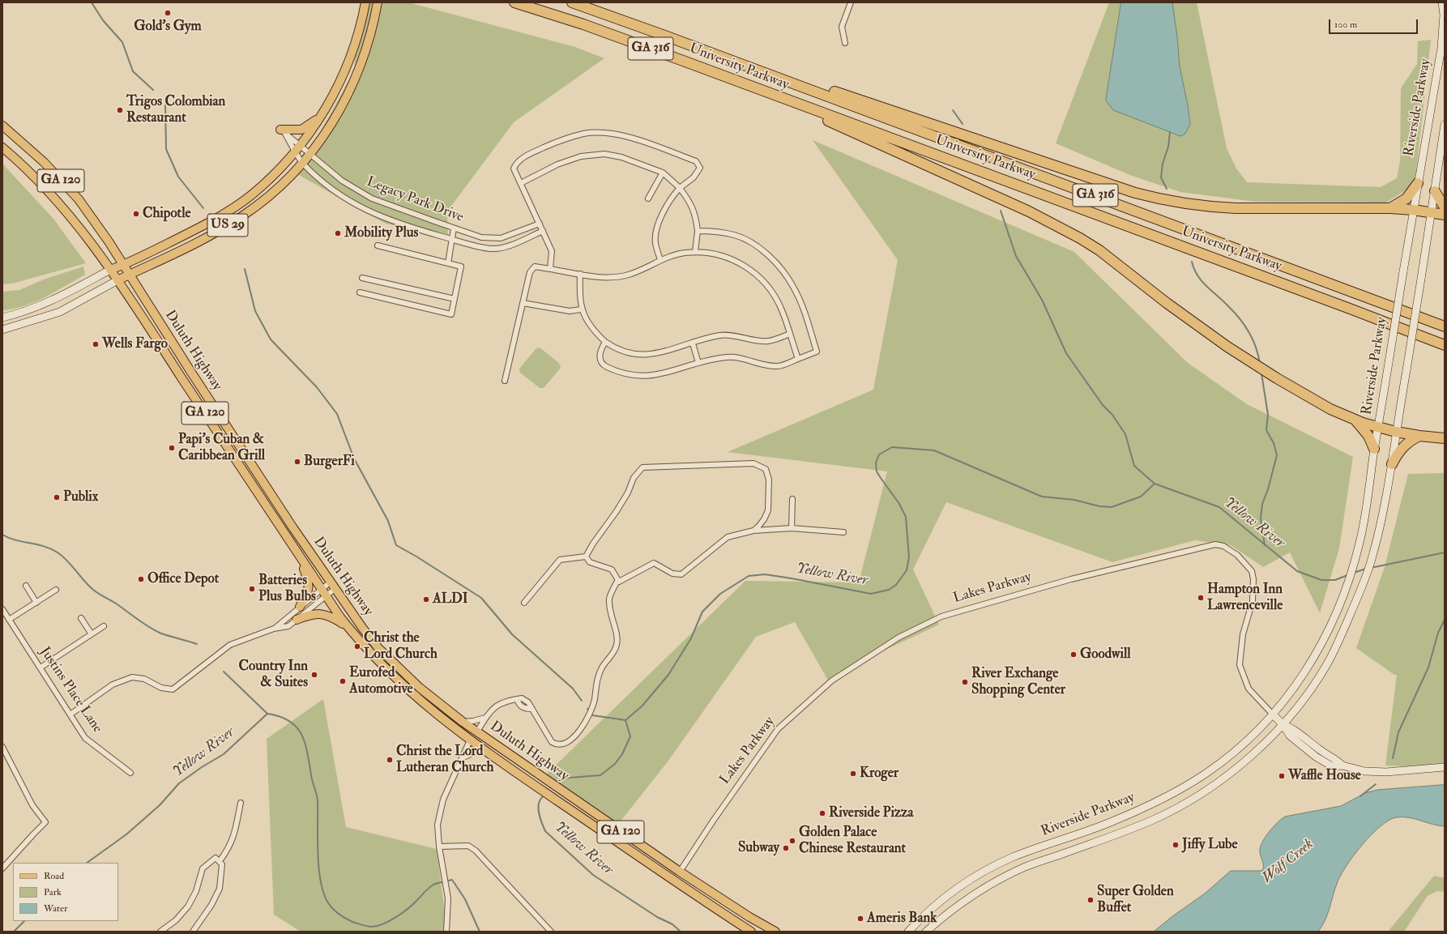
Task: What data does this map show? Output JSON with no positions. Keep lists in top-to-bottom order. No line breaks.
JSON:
{"streets":{"highway":["GA 316","University Parkway"],"main road":["Riverside Parkway","GA 120","US 29","Duluth Highway"],"street":["Legacy Park Drive","Lakes Parkway","Justins Place Lane"]},"crossings":[["Riverside Parkway","Lakes Parkway"],["Legacy Park Drive","US 29"],["US 29","Duluth Highway"],["Duluth Highway","Lakes Parkway"]],"water":["Yellow River","Wolf Creek"],"places":["Gold's Gym","Trigos Colombian Restaurant","Chipotle","Mobility Plus","Wells Fargo","Papi's Cuban & Caribbean Grill","BurgerFi","Publix","Office Depot","Batteries Plus Bulbs","Hampton Inn Lawrenceville","ALDI","Christ the Lord Church","Goodwill","Country Inn & Suites","Eurofed Automotive","River Exchange Shopping Center","Christ the Lord Lutheran Church","Kroger","Waffle House","Riverside Pizza","Golden Palace Chinese Restaurant","Jiffy Lube","Subway","Super Golden Buffet","Ameris Bank"],"legend":["Road","Park","Water"],"scale_bar":"100 m"}
